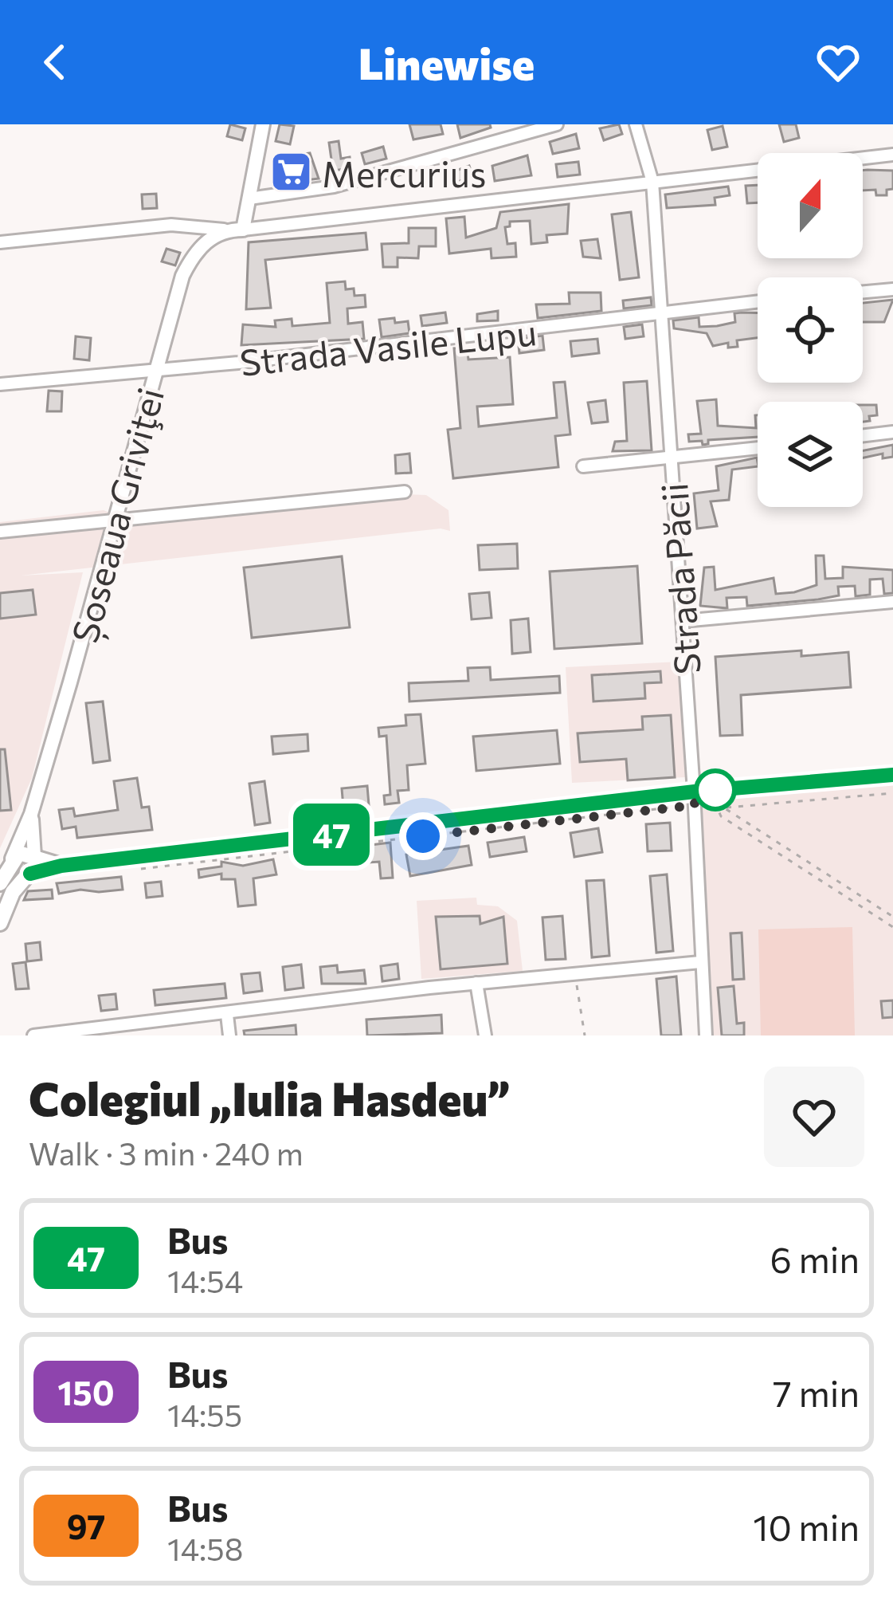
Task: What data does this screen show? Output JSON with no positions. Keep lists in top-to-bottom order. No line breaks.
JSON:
{"streets":{"street":["Strada Vasile Lupu","Șoseaua Griviţei","Strada Păcii"]},"crossings":[["Strada Vasile Lupu","Șoseaua Griviţei"],["Strada Vasile Lupu","Strada Păcii"]],"places":{"supermarket":["Mercurius"]},"lines":["bus line 47"],"north":"top","page":{"header":"Linewise","on_map":"47","heading":["Colegiul „Iulia Hasdeu”","Walk · 3 min · 240 m"],"list":[{"mark":"47","name":"Bus","note":"14:54","value":"6 min"},{"mark":"150","name":"Bus","note":"14:55","value":"7 min"},{"mark":"97","name":"Bus","note":"14:58","value":"10 min"}]}}
